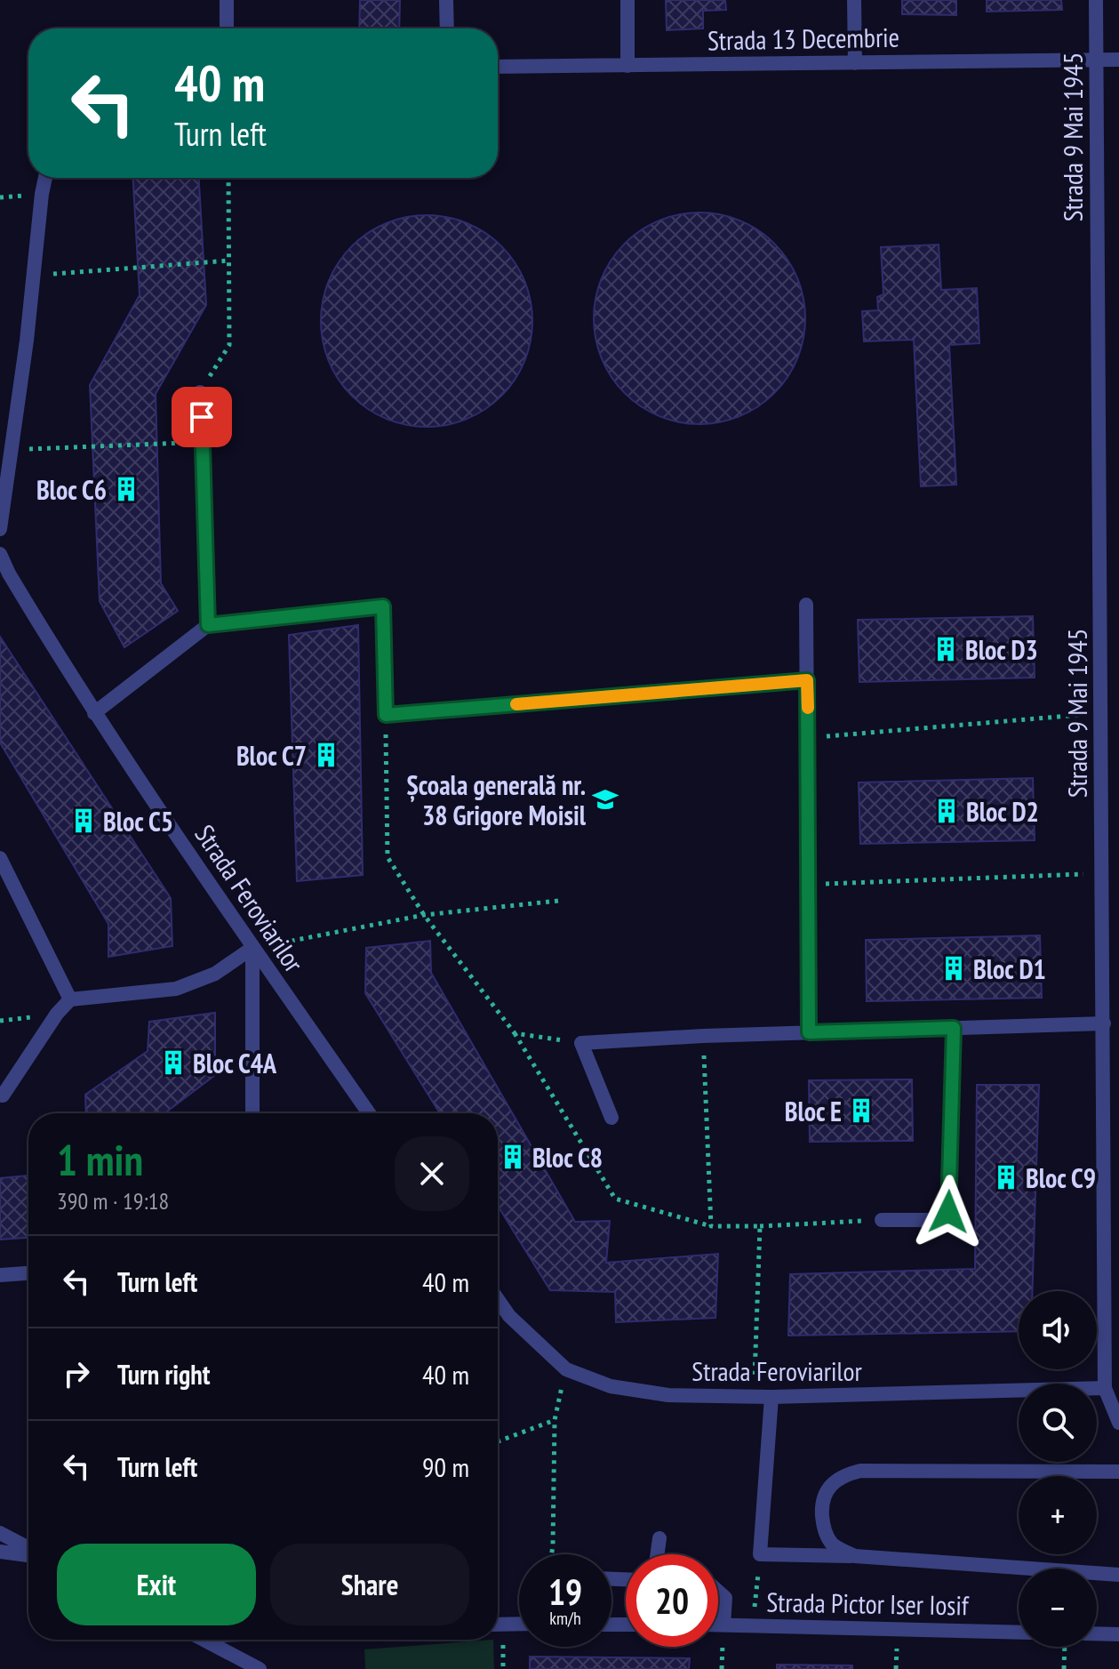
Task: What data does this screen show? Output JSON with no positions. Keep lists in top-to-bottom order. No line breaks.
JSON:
{"streets":{"street":["Strada 13 Decembrie","Strada 9 Mai 1945","Strada Feroviarilor","Strada Pictor Iser Iosif"]},"crossings":[["Strada 13 Decembrie","Strada 9 Mai 1945"],["Strada 9 Mai 1945","Strada Feroviarilor"]],"places":{"building":["Bloc C6","Bloc D3","Bloc C7","Bloc D2","Bloc C5","Bloc D1","Bloc C4A","Bloc E","Bloc C8","Bloc C9"],"school or university":["Școala generală nr. 38 Grigore Moisil"]},"page":{"turn":["40 m","Turn left"],"heading":["1 min","390 m · 19:18"],"list":[{"name":"Turn left","value":"40 m"},{"name":"Turn right","value":"40 m"},{"name":"Turn left","value":"90 m"}],"map_buttons":["+","−"],"buttons":["Exit","Share"],"speed":"19 km/h","limit":"20"}}
